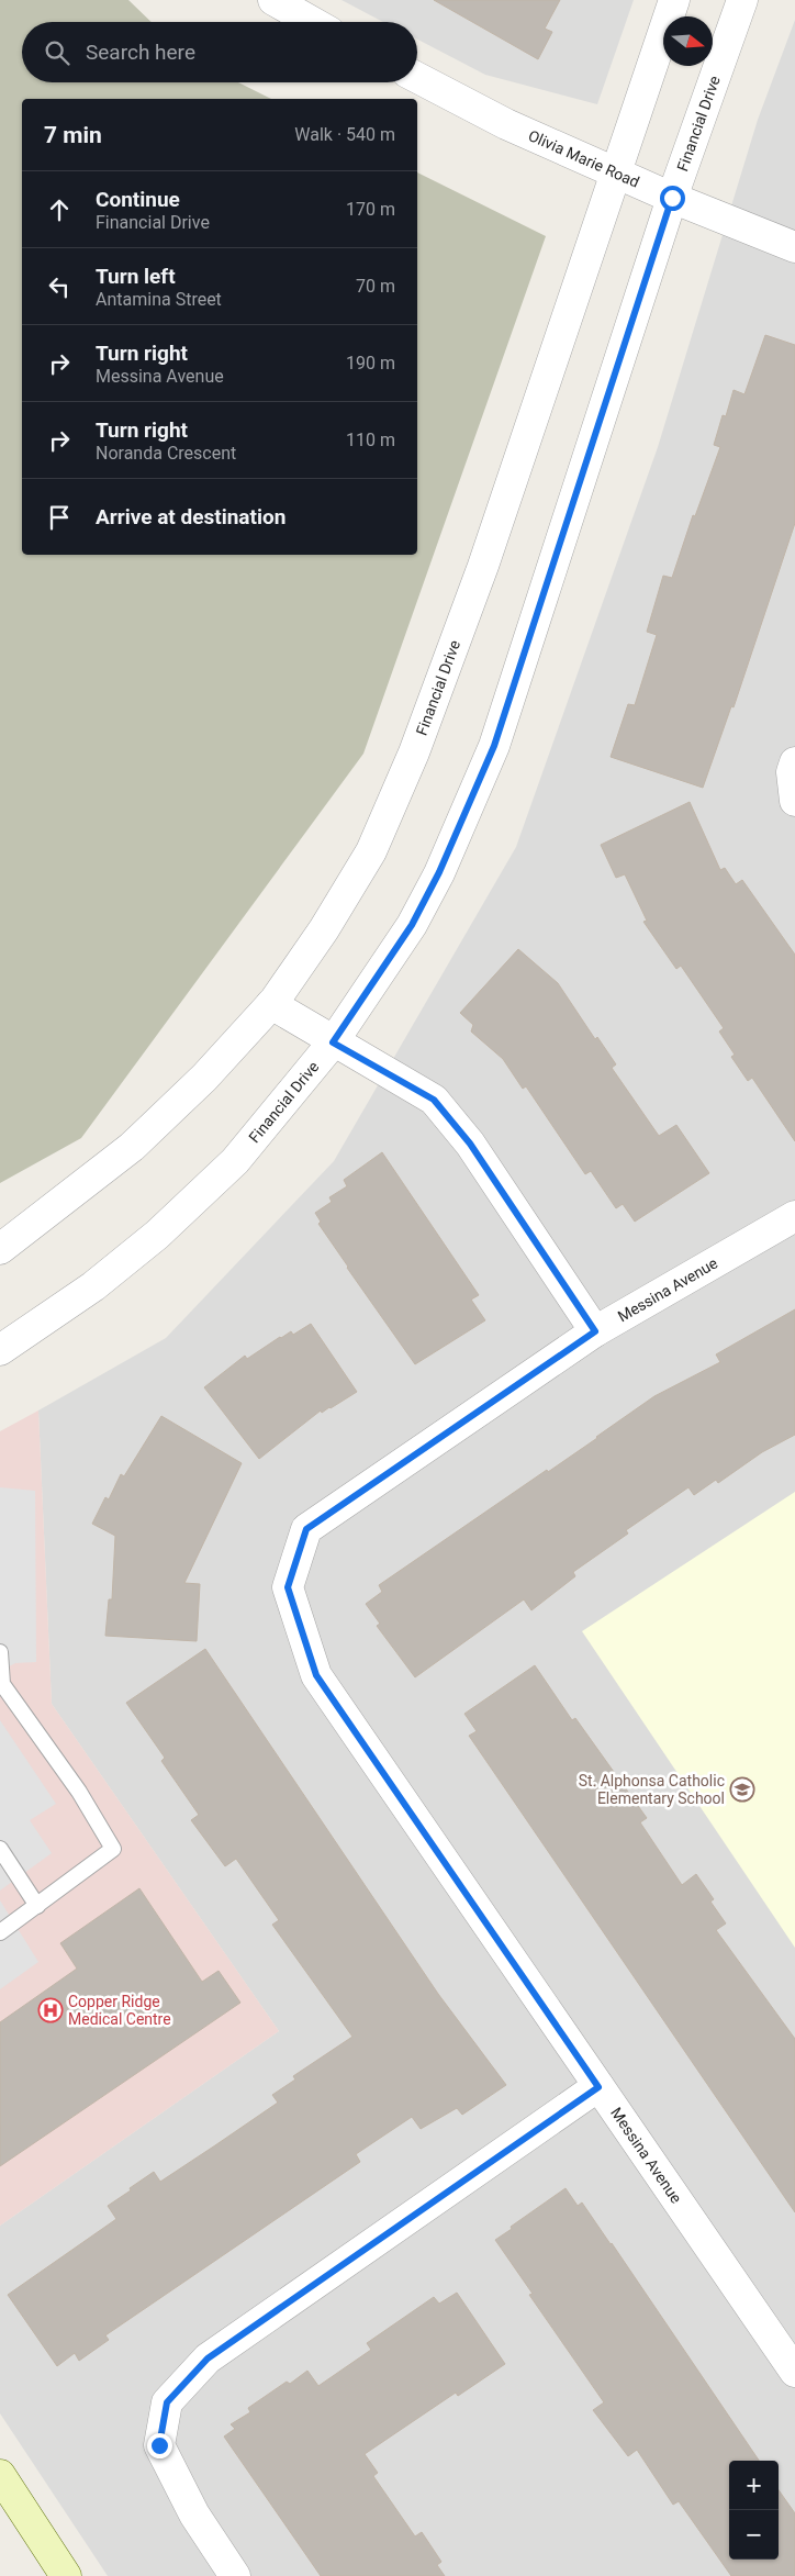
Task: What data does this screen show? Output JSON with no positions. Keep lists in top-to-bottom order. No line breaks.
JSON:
{"streets":{"street":["Financial Drive","Olivia Marie Road","Messina Avenue"]},"crossings":[["Financial Drive","Olivia Marie Road"]],"places":{"school or university":["St. Alphonsa Catholic Elementary School"],"hospital":["Copper Ridge Medical Centre"]},"north":"right","page":{"search":"Search here","heading":["7 min","Walk · 540 m"],"list":[["Continue","Financial Drive","170 m"],["Turn left","Antamina Street","70 m"],["Turn right","Messina Avenue","190 m"],["Turn right","Noranda Crescent","110 m"],"Arrive at destination"],"map_buttons":["+","−"]}}
